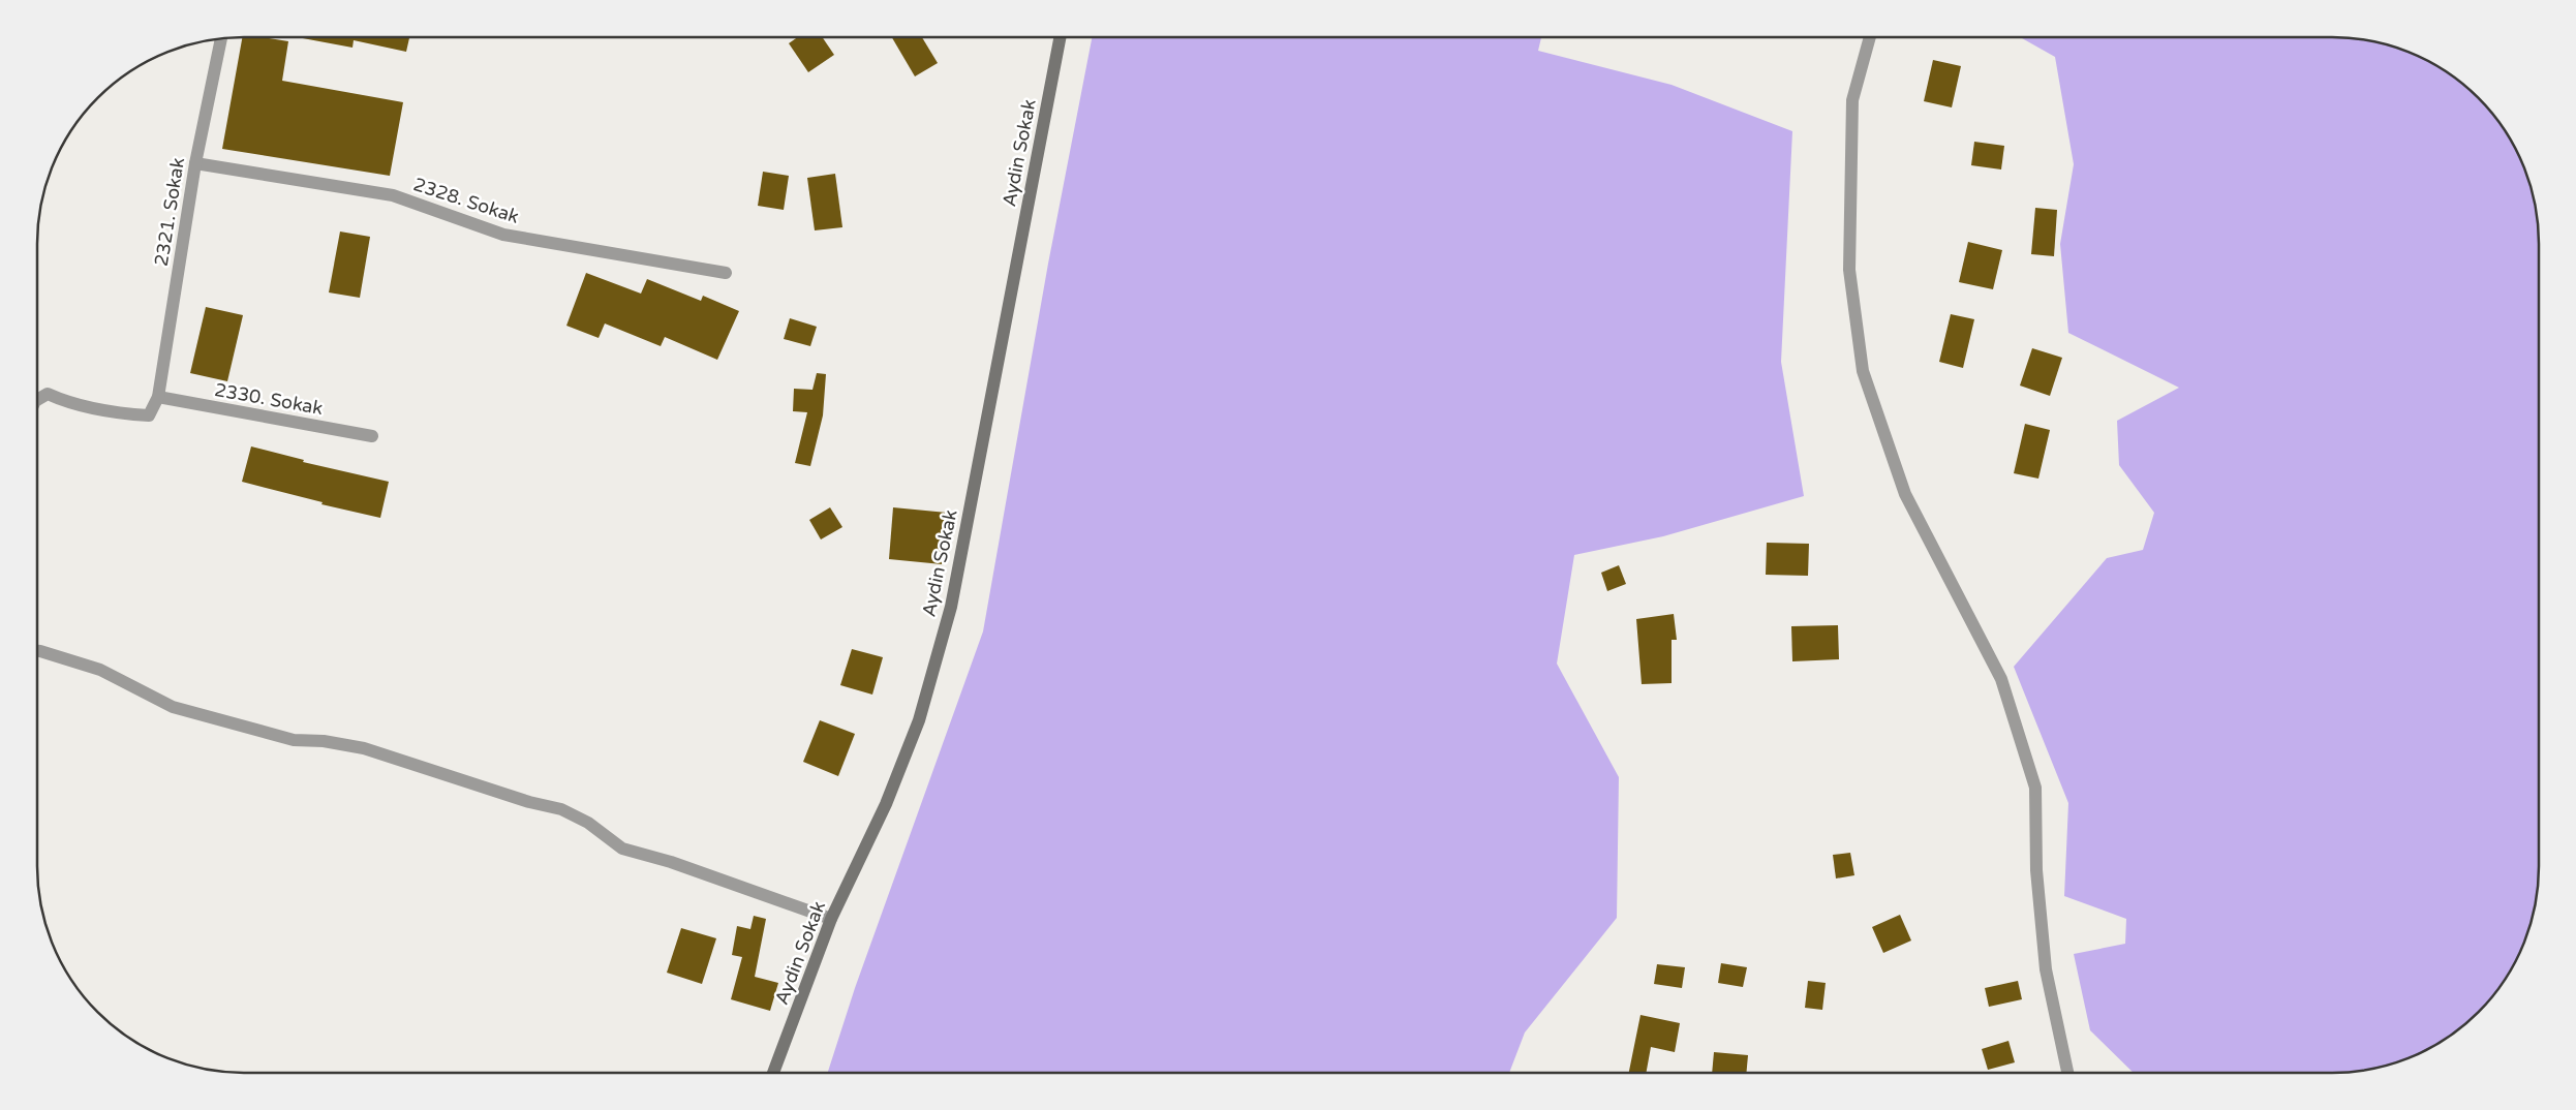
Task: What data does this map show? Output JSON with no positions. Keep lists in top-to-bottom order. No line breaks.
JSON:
{"streets":{"street":["Aydin Sokak","2328. Sokak","2321. Sokak","2330. Sokak"]},"crossings":[["2328. Sokak","2321. Sokak"],["2321. Sokak","2330. Sokak"]]}
